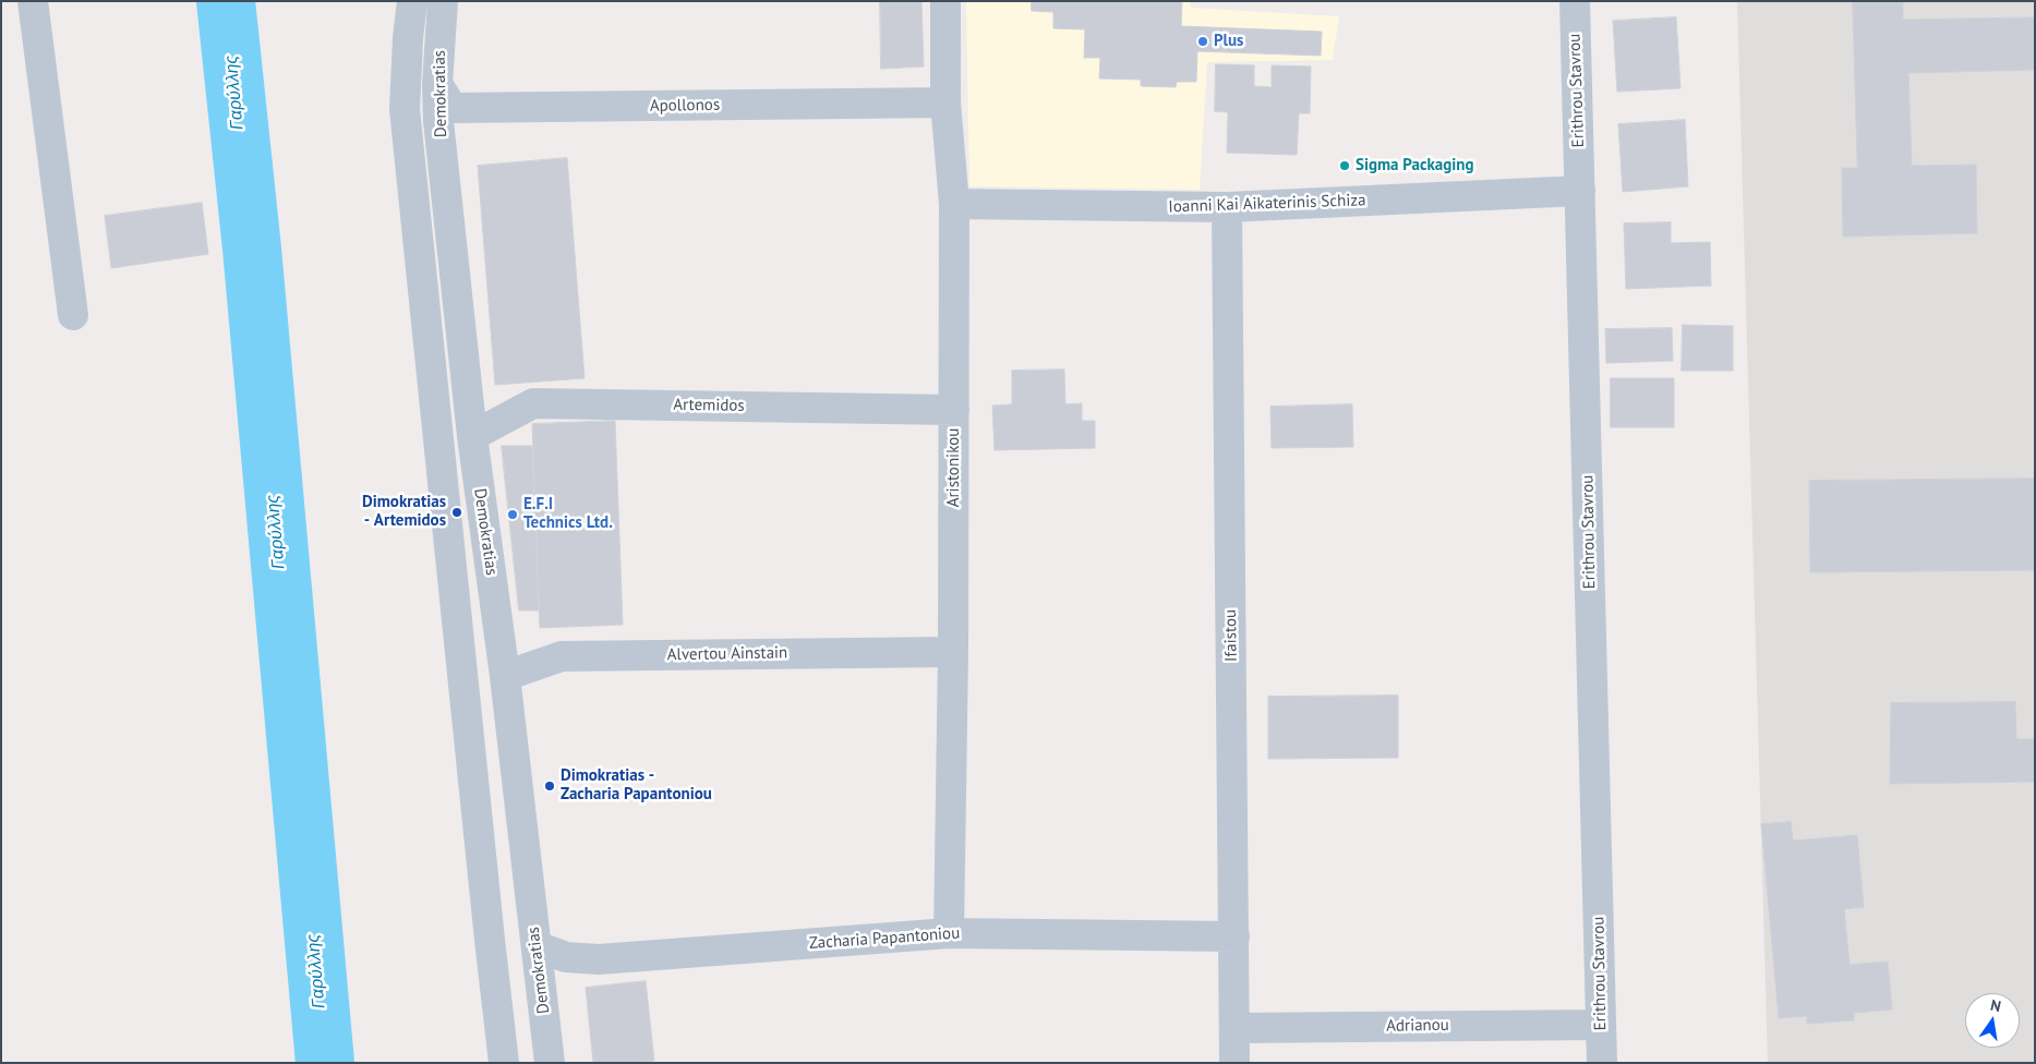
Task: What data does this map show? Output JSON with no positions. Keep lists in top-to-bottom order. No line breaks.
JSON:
{"streets":{"street":["Erithrou Stavrou","Demokratias","Apollonos","Ioanni Kai Aikaterinis Schiza","Artemidos","Aristonikou","Ifaistou","Alvertou Ainstain","Zacharia Papantoniou","Adrianou"]},"crossings":[["Erithrou Stavrou","Ioanni Kai Aikaterinis Schiza"],["Erithrou Stavrou","Adrianou"],["Demokratias","Apollonos"],["Demokratias","Artemidos"],["Demokratias","Alvertou Ainstain"],["Demokratias","Zacharia Papantoniou"],["Apollonos","Aristonikou"],["Ioanni Kai Aikaterinis Schiza","Aristonikou"],["Ioanni Kai Aikaterinis Schiza","Ifaistou"],["Artemidos","Aristonikou"],["Aristonikou","Alvertou Ainstain"],["Aristonikou","Zacharia Papantoniou"],["Ifaistou","Zacharia Papantoniou"],["Ifaistou","Adrianou"]],"water":["Γαρύλλης"],"places":["Plus","Sigma Packaging","Dimokratias - Artemidos","E.F.I Technics Ltd.","Dimokratias - Zacharia Papantoniou"],"north":"top"}
